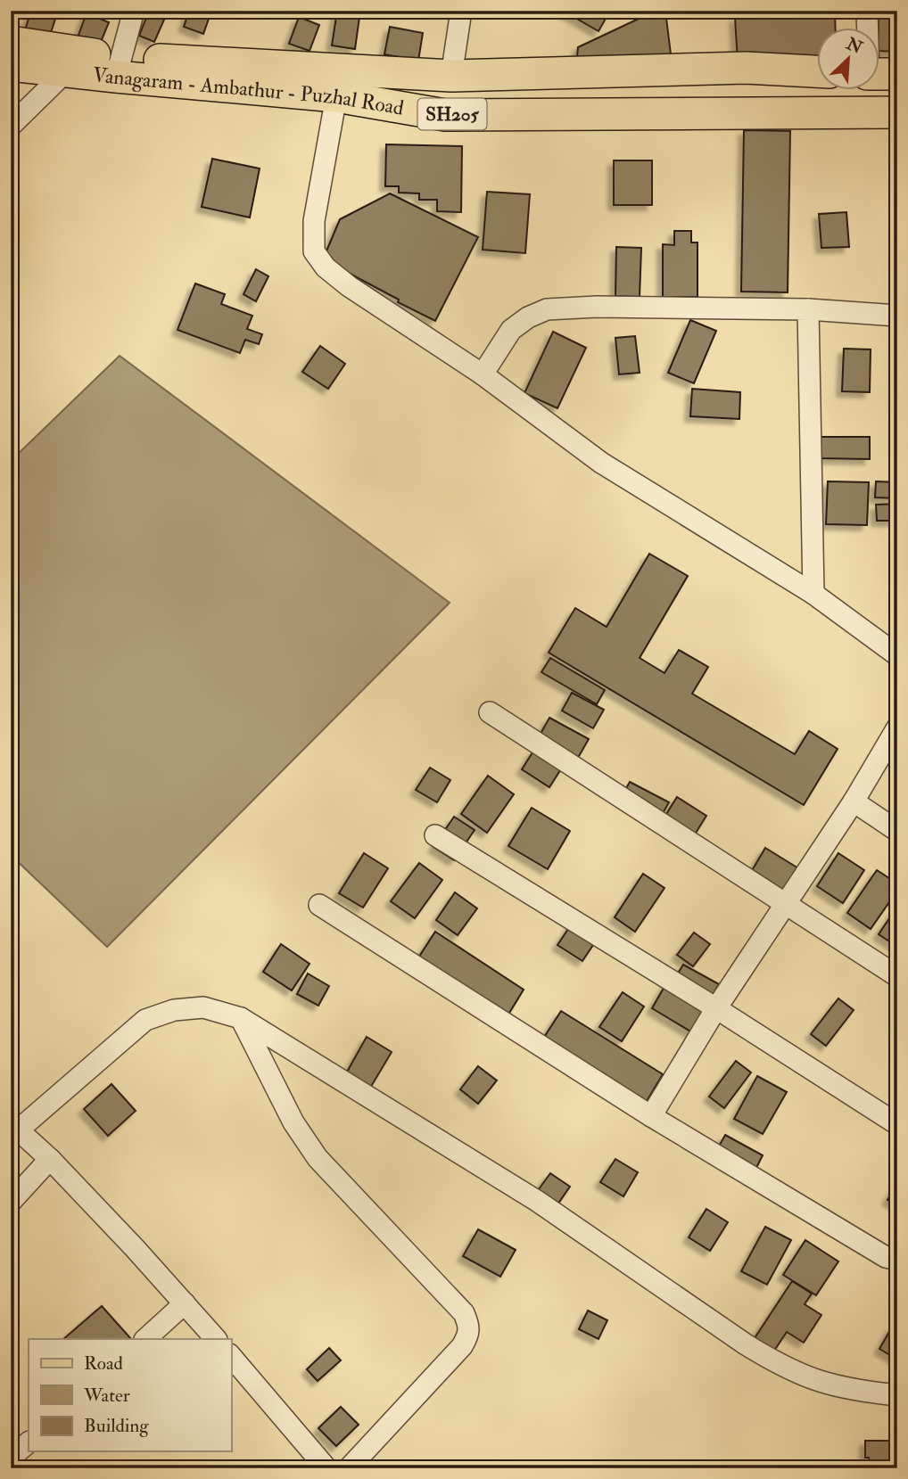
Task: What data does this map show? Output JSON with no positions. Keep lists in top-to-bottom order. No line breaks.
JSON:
{"streets":{"main road":["Vanagaram - Ambathur - Puzhal Road","SH205"]},"legend":["Road","Water","Building"],"north":"top right"}
